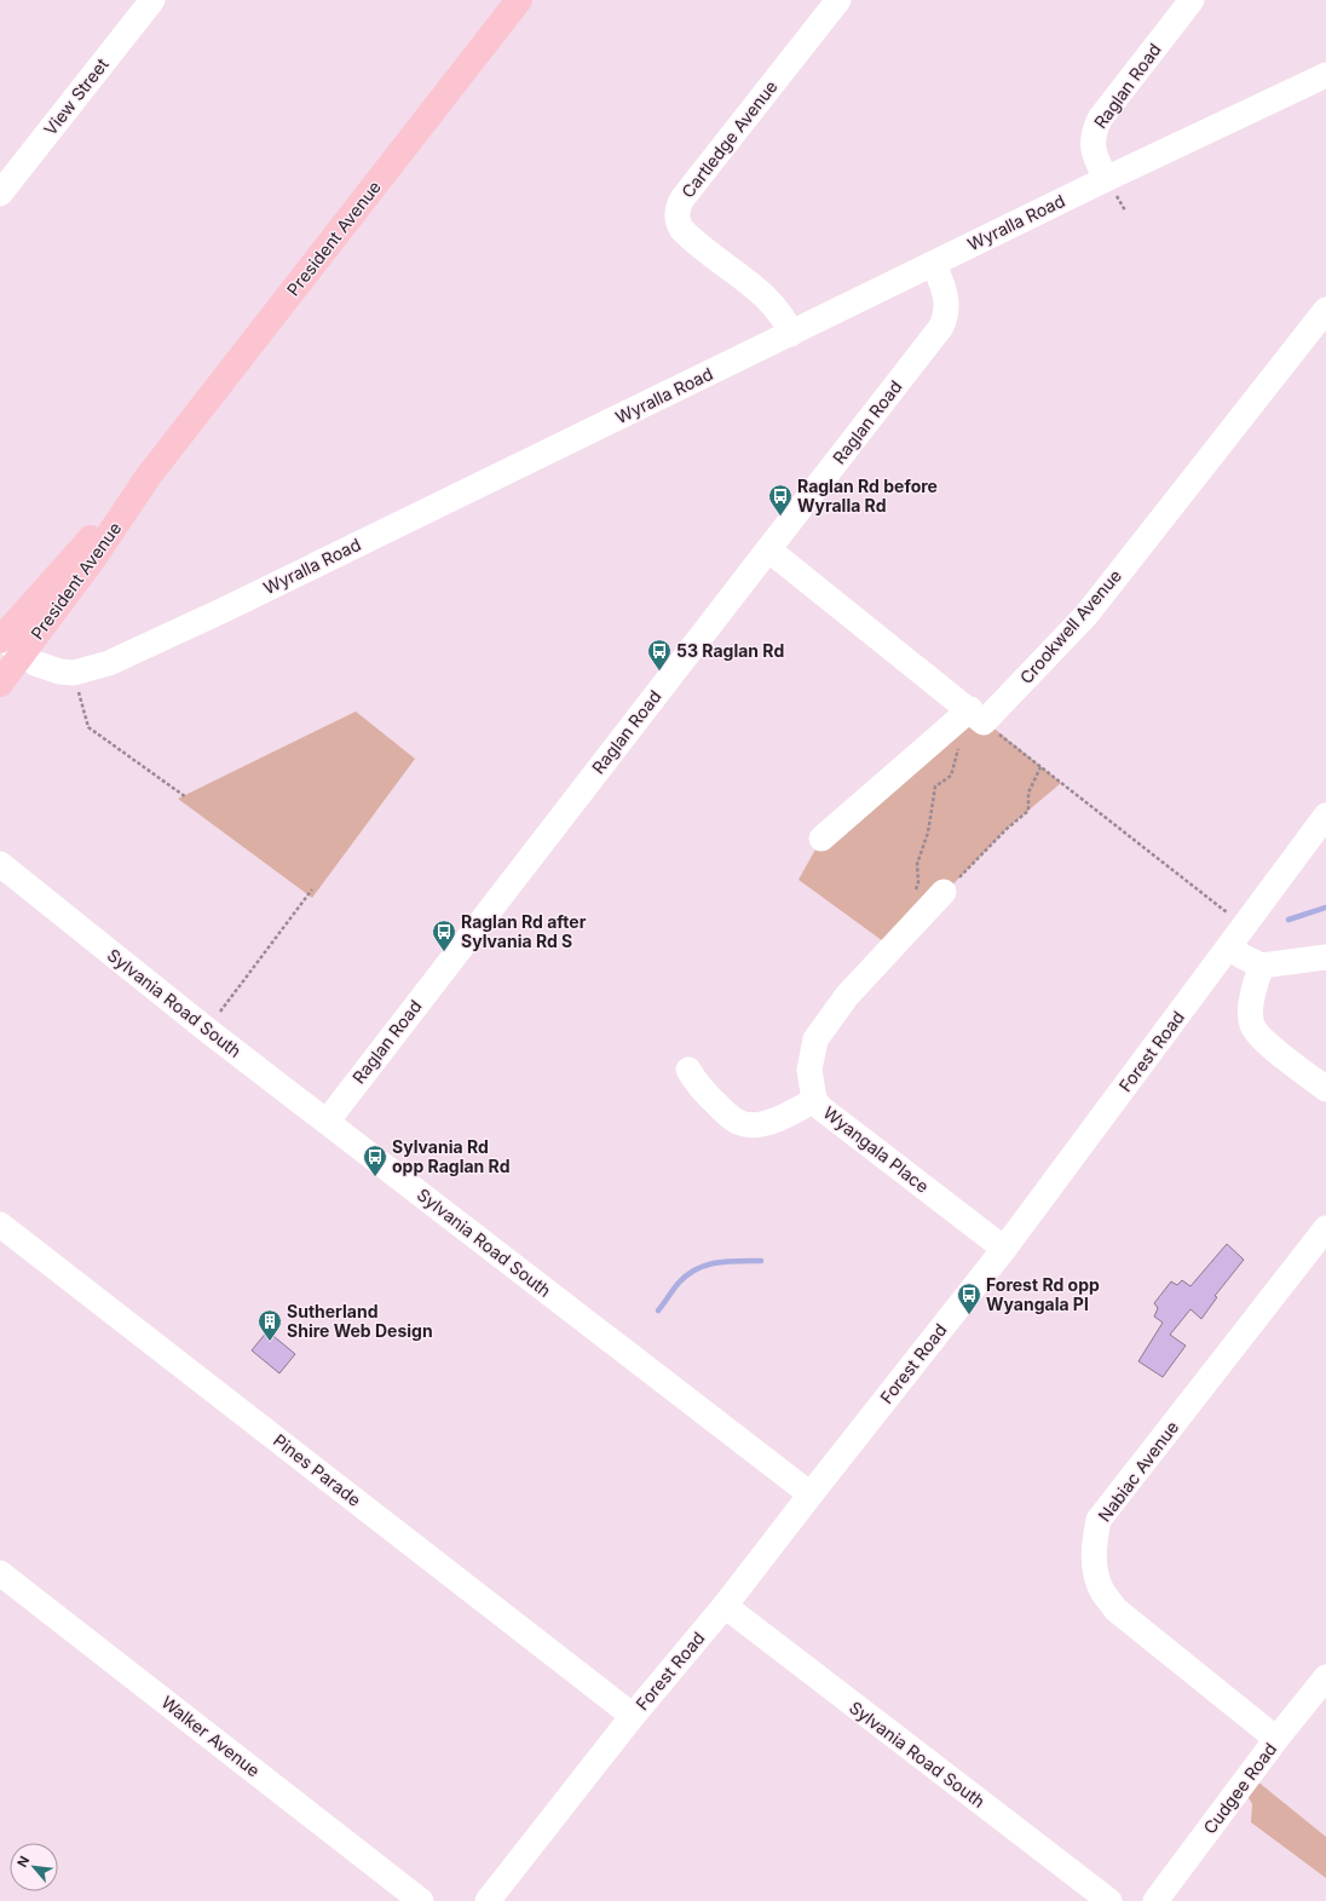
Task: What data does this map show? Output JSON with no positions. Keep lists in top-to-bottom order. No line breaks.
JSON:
{"streets":{"main road":["President Avenue"],"street":["Raglan Road","View Street","Cartledge Avenue","Wyralla Road","Crookwell Avenue","Sylvania Road South","Forest Road","Wyangala Place","Pines Parade","Nabiac Avenue","Walker Avenue","Cudgee Road"]},"crossings":[["Raglan Road","Wyralla Road"],["Raglan Road","Sylvania Road South"],["Cartledge Avenue","Wyralla Road"],["Wyralla Road","President Avenue"],["Sylvania Road South","Forest Road"],["Forest Road","Wyangala Place"],["Forest Road","Pines Parade"],["Nabiac Avenue","Cudgee Road"]],"places":{"bus stop":["Raglan Rd before Wyralla Rd","53 Raglan Rd","Raglan Rd after Sylvania Rd S","Sylvania Rd opp Raglan Rd","Forest Rd opp Wyangala Pl"],"building":["Sutherland Shire Web Design"]},"north":"top left"}
